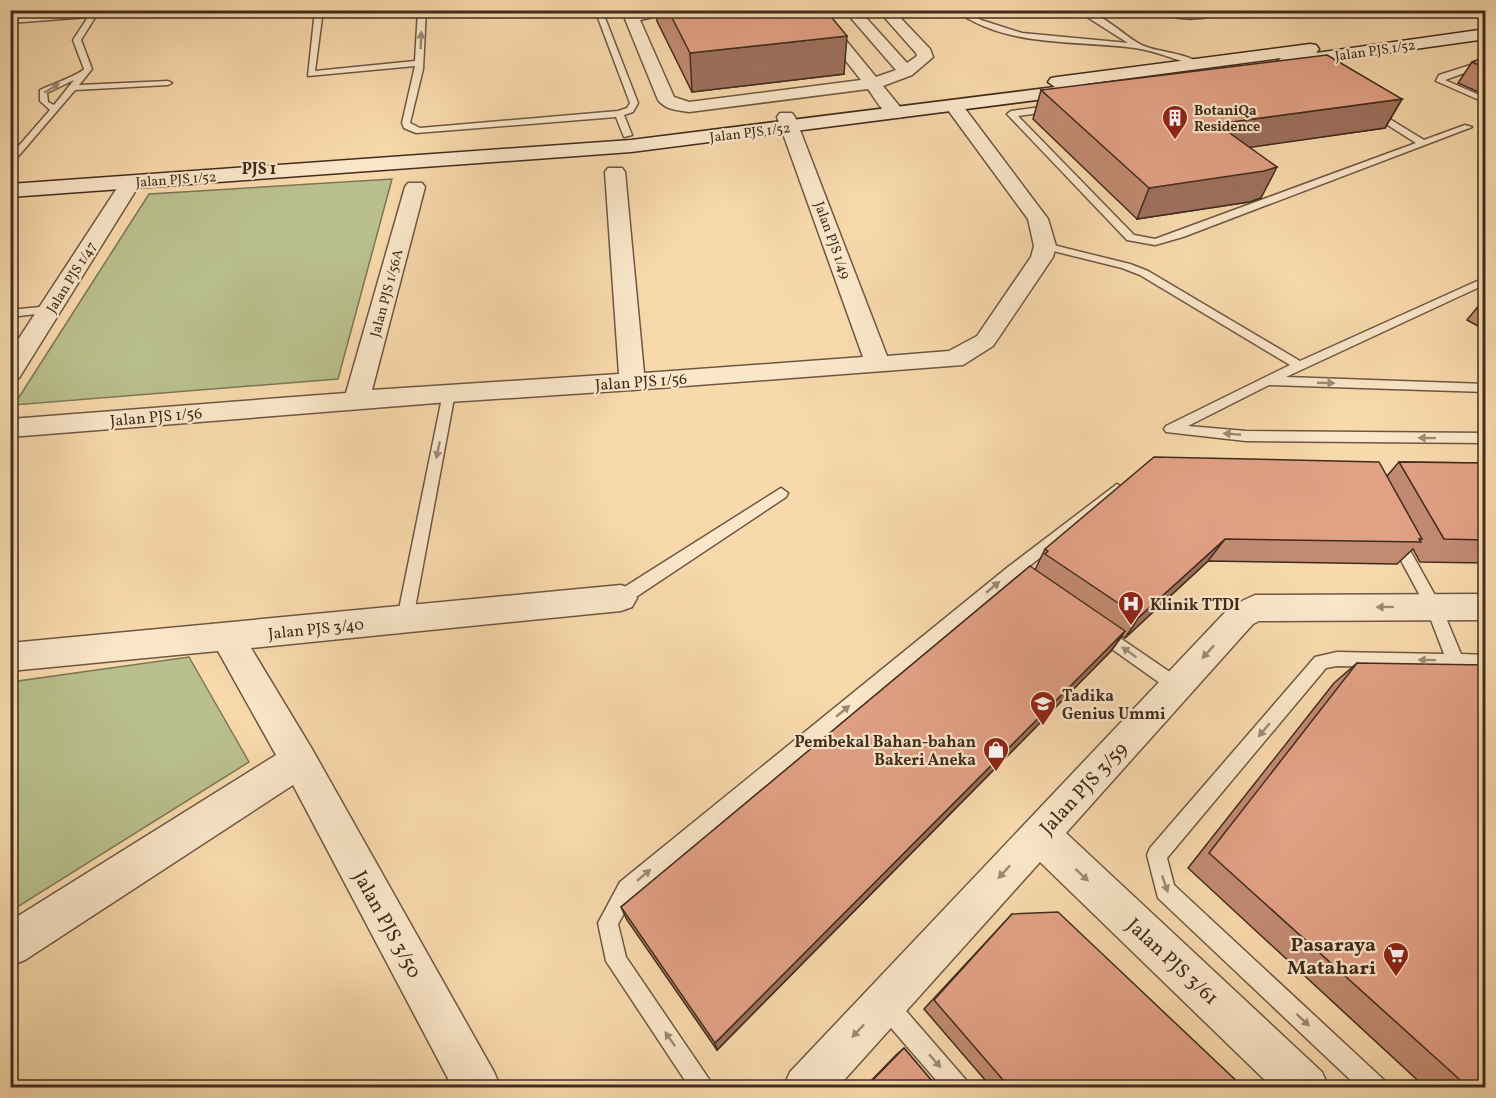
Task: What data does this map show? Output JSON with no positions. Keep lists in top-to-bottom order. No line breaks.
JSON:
{"streets":{"street":["Jalan PJS 1/52","Jalan PJS 1/49","Jalan PJS 1/47","Jalan PJS 1/56A","Jalan PJS 1/56","Jalan PJS 3/40","Jalan PJS 3/59","Jalan PJS 3/50","Jalan PJS 3/61"]},"crossings":[["Jalan PJS 1/52","Jalan PJS 1/49"],["Jalan PJS 1/52","Jalan PJS 1/47"],["Jalan PJS 1/49","Jalan PJS 1/56"],["Jalan PJS 1/56A","Jalan PJS 1/56"],["Jalan PJS 3/40","Jalan PJS 3/50"],["Jalan PJS 3/59","Jalan PJS 3/61"]],"one_way":["Jalan PJS 3/59","Jalan PJS 3/61"],"districts":["PJS 1"],"places":{"building":["BotaniQa Residence"],"hospital":["Klinik TTDI"],"school or university":["Tadika Genius Ummi"],"shop":["Pembekal Bahan-bahan Bakeri Aneka"],"supermarket":["Pasaraya Matahari"]}}
